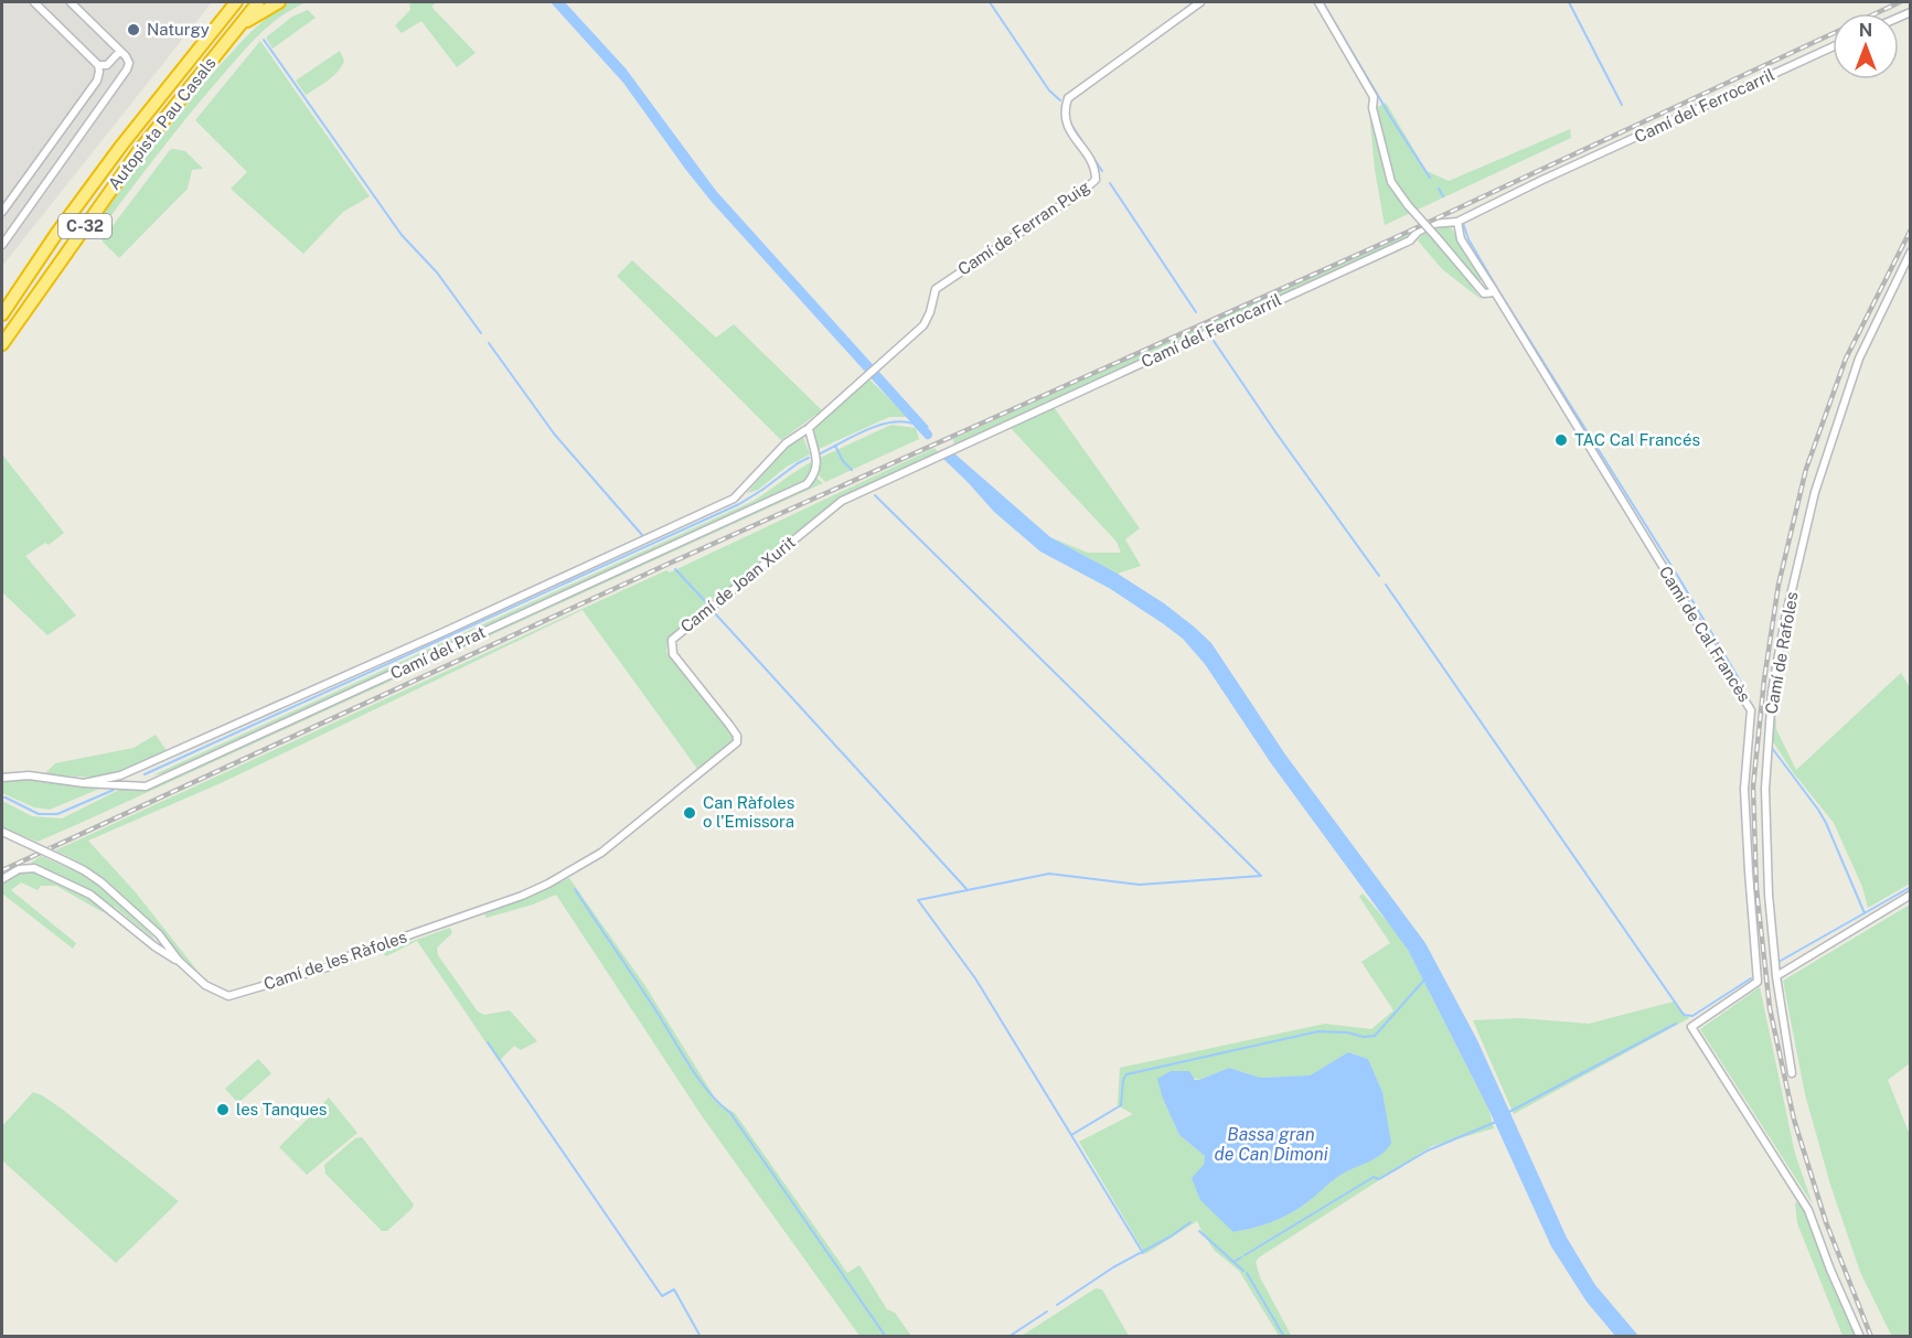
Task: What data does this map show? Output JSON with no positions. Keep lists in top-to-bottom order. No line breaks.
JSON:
{"streets":{"highway":["Autopista Pau Casals","C-32"],"street":["Camí del Ferrocarril","Camí de Ferran Puig","Camí de Joan Xurit","Camí de Cal Francès","Camí del Prat","Camí de Rafoles","Camí de les Ràfoles"]},"crossings":[["Camí del Ferrocarril","Camí de Joan Xurit"],["Camí de Ferran Puig","Camí del Prat"],["Camí de Joan Xurit","Camí de les Ràfoles"]],"water":["Bassa gran de Can Dimoni"],"places":["Naturgy","TAC Cal Francés","Can Ràfoles o l'Emissora","les Tanques"],"north":"top"}
